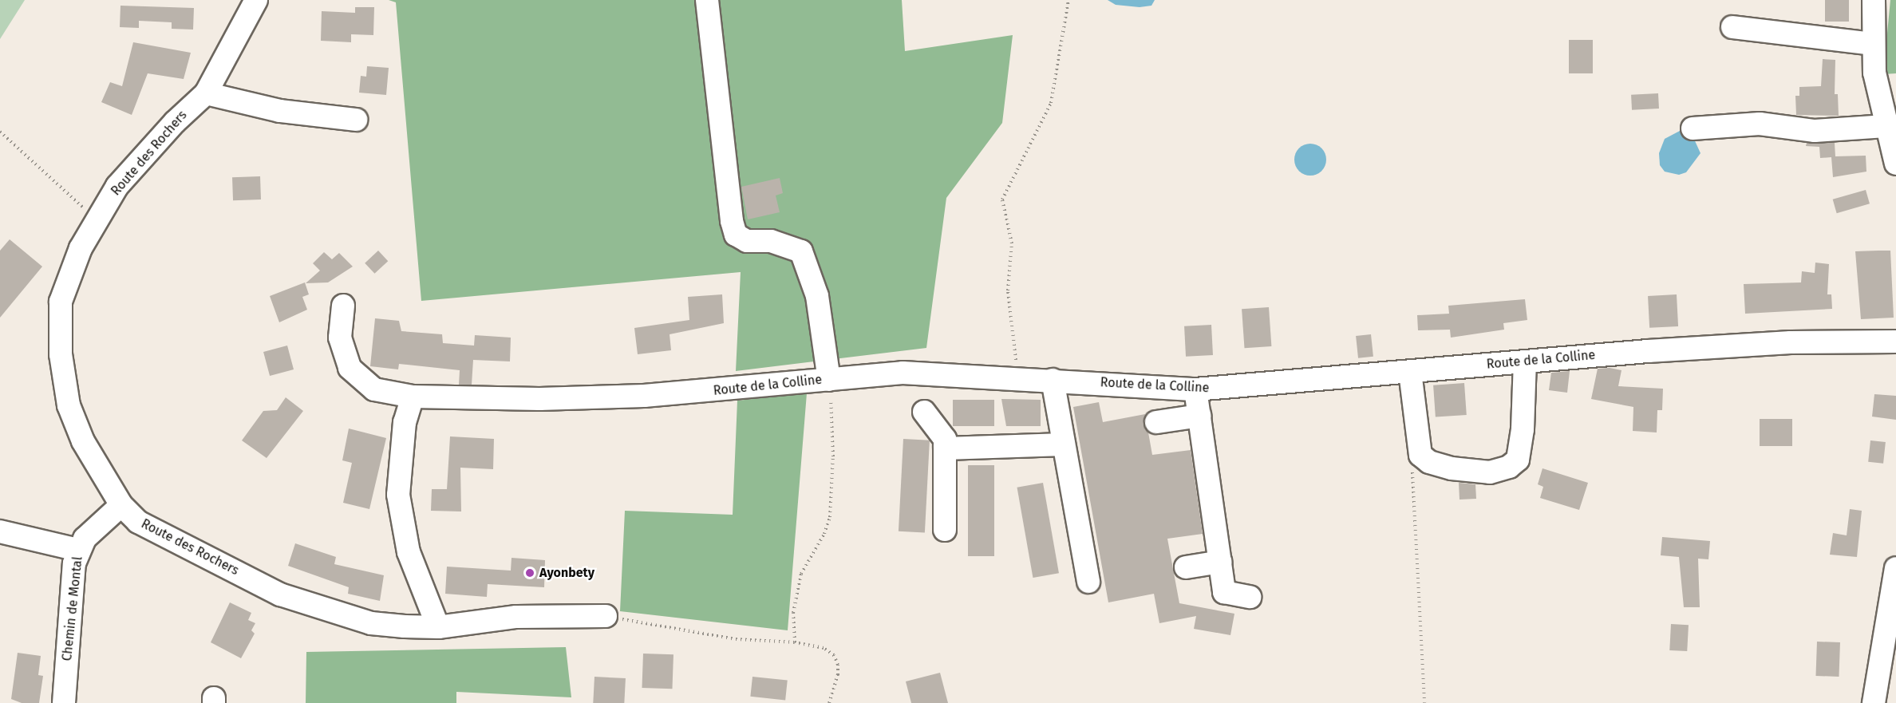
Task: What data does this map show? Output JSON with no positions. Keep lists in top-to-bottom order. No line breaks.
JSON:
{"streets":{"street":["Route des Rochers","Route de la Colline","Chemin de Montal"]},"crossings":[["Route des Rochers","Chemin de Montal"]],"places":["Ayonbety"]}
